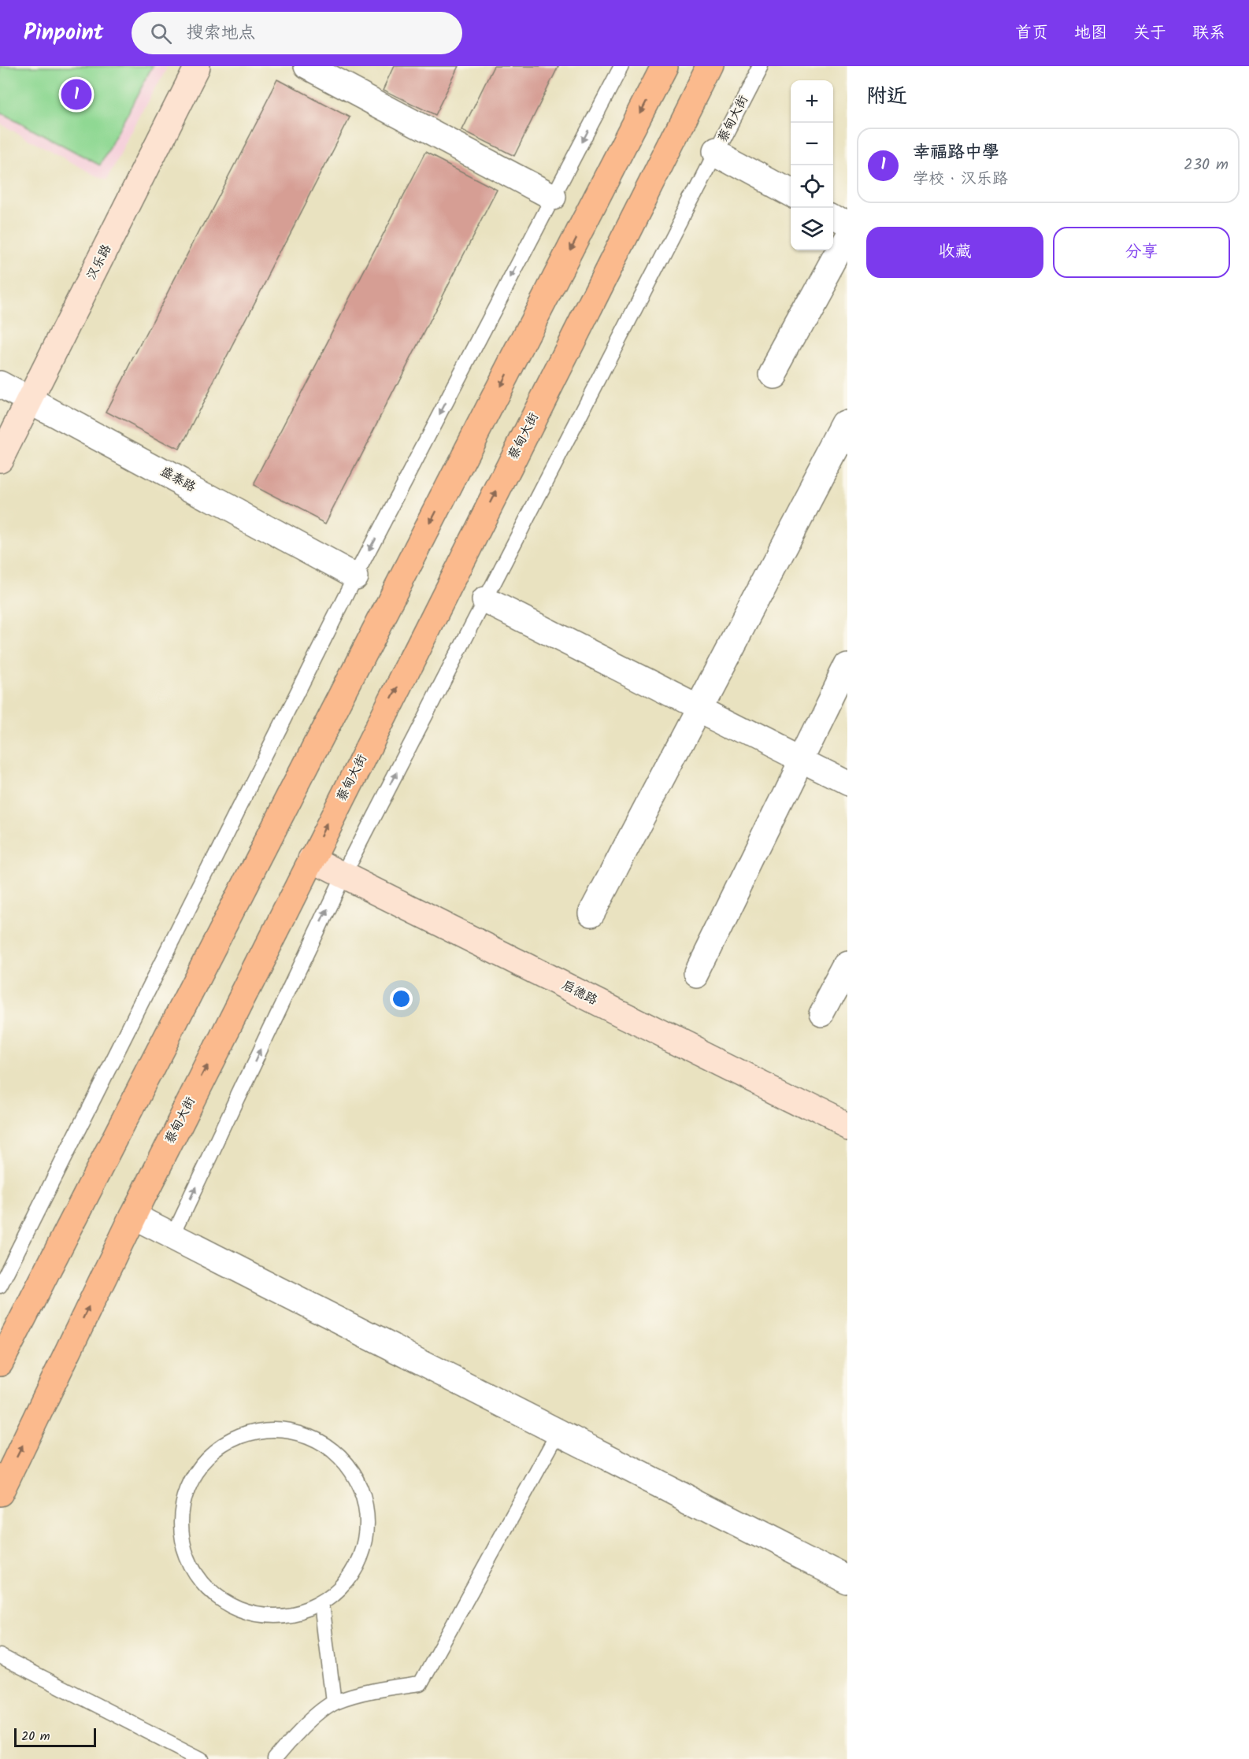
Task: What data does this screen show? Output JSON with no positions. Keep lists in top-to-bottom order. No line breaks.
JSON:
{"streets":{"main road":["蔡甸大街"],"street":["汉乐路","盛泰路","启德路"]},"crossings":[["蔡甸大街","启德路"],["汉乐路","盛泰路"]],"scale_bar":"20 m","page":{"header":"Pinpoint","search":"搜索地点","nav":["首页","地图","关于","联系"],"heading":"附近","pins":"1","map_buttons":["+","−"],"list":[{"mark":"1","name":"幸福路中學","note":"学校 · 汉乐路","value":"230 m"}],"buttons":["收藏","分享"],"scale":"20 m"}}
